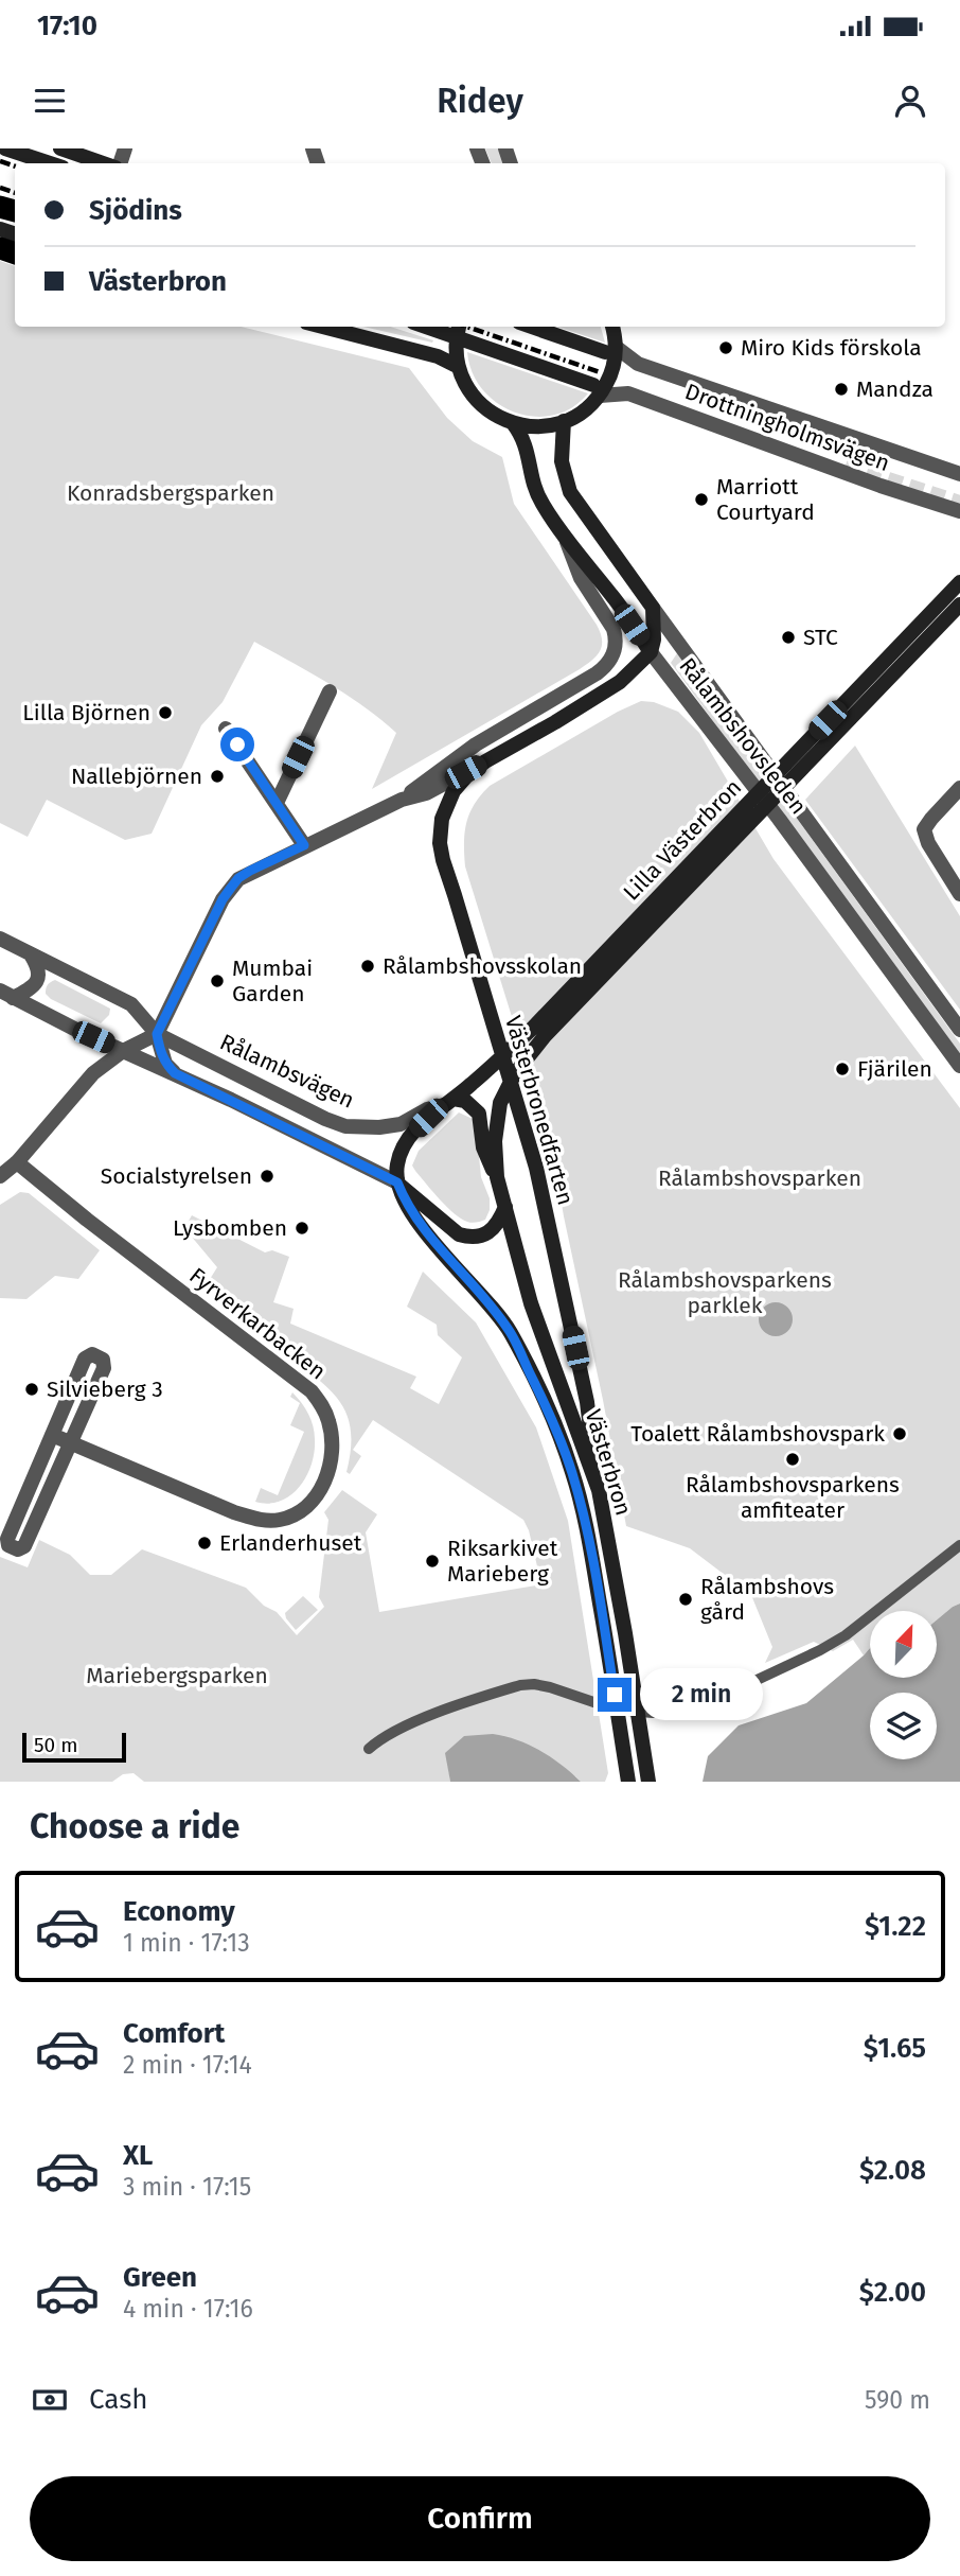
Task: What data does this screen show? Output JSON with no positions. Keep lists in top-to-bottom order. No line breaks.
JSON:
{"streets":{"main road":["Drottningholmsvägen","Rålambshovsleden","Lilla Västerbron","Västerbronedfarten","Västerbron"],"street":["Rålambsvägen","Fyrverkarbacken"]},"crossings":[["Rålambshovsleden","Västerbronedfarten"],["Lilla Västerbron","Rålambsvägen"],["Lilla Västerbron","Västerbron"],["Västerbronedfarten","Västerbron"]],"parks":["Konradsbergsparken","Rålambshovsparken","Rålambshovsparkens parklek","Mariebergsparken"],"places":["Miro Kids förskola","Mandza","Marriott Courtyard","STC","Lilla Björnen","Nallebjörnen","Rålambshovsskolan","Mumbai Garden","Fjärilen","Socialstyrelsen","Lysbomben","Silvieberg 3","Toalett Rålambshovspark","Rålambshovsparkens amfiteater","Erlanderhuset","Riksarkivet Marieberg","Rålambshovs gård"],"scale_bar":"50 m","north":"top right","page":{"status":"17:10","header":"Ridey","banner":["Sjödins","Västerbron"],"bubble":"2 min","scale":"50 m","heading":"Choose a ride","list":[{"name":"Economy","note":"1 min · 17:13","value":"$1.22"},{"name":"Comfort","note":"2 min · 17:14","value":"$1.65"},{"name":"XL","note":"3 min · 17:15","value":"$2.08"},{"name":"Green","note":"4 min · 17:16","value":"$2.00"}],"pay":["Cash","590 m"],"buttons":"Confirm"}}
